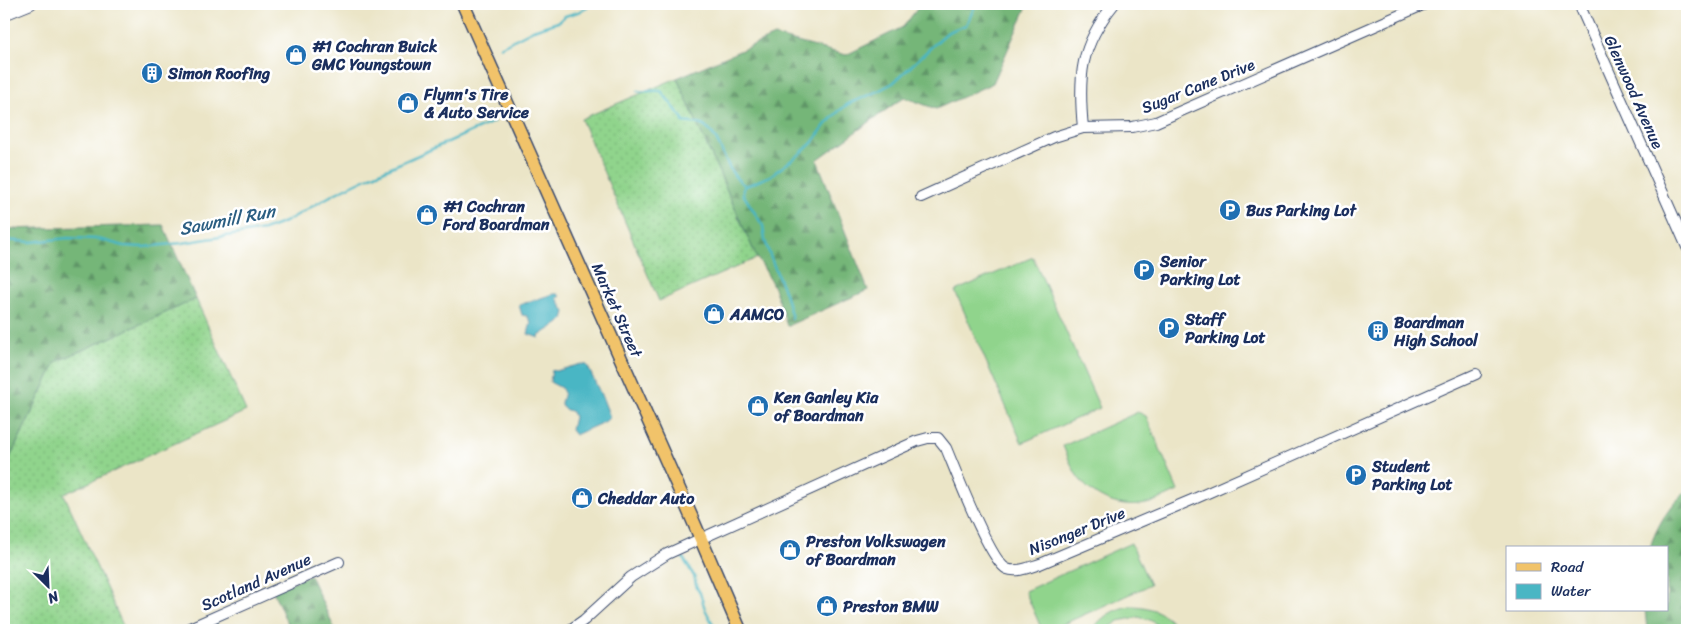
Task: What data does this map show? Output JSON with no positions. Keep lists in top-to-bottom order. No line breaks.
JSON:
{"streets":{"main road":["Market Street"],"street":["Sugar Cane Drive","Glenwood Avenue","Nisonger Drive","Scotland Avenue"]},"crossings":[["Market Street","Nisonger Drive"]],"water":["Sawmill Run"],"places":{"shop":["#1 Cochran Buick GMC Youngstown","Flynn's Tire & Auto Service","#1 Cochran Ford Boardman","AAMCO","Ken Ganley Kia of Boardman","Cheddar Auto","Preston Volkswagen of Boardman","Preston BMW"],"building":["Simon Roofing","Boardman High School"],"parking":["Bus Parking Lot","Senior Parking Lot","Staff Parking Lot","Student Parking Lot"]},"legend":["Road","Water"],"north":"bottom right"}
